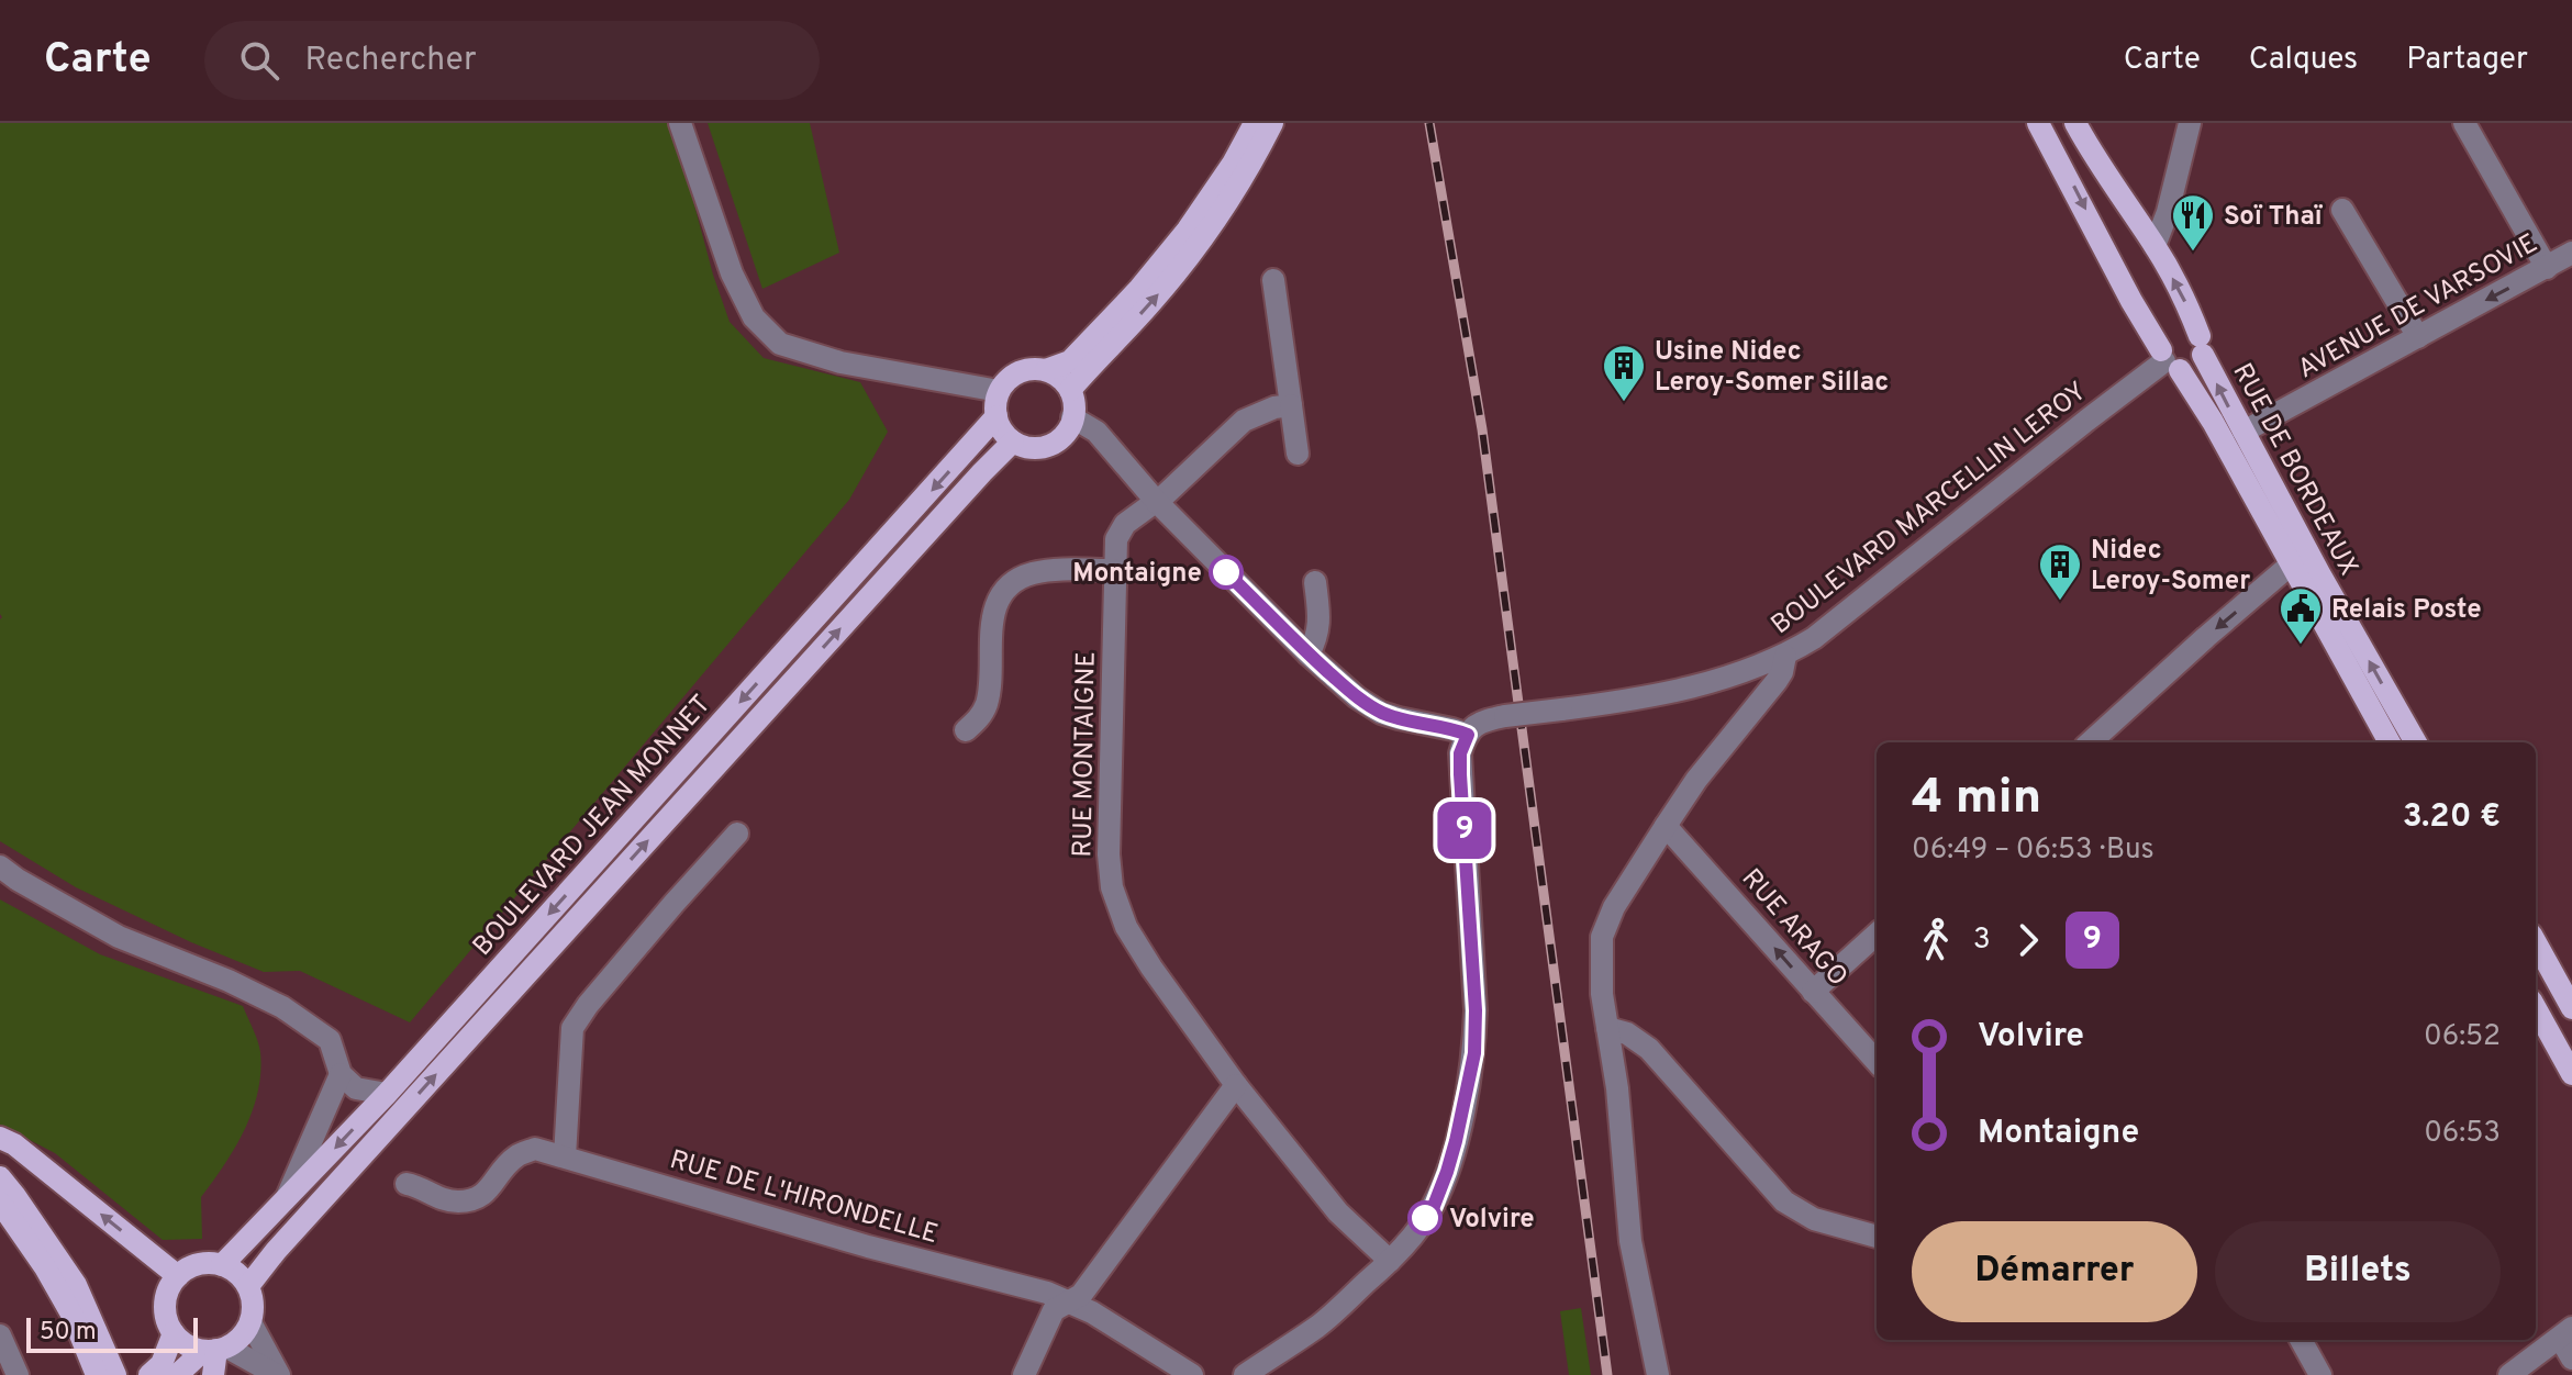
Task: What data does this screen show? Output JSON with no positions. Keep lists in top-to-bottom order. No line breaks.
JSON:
{"streets":{"main road":["RUE DE BORDEAUX","BOULEVARD JEAN MONNET"],"street":["AVENUE DE VARSOVIE","BOULEVARD MARCELLIN LEROY","RUE MONTAIGNE","RUE ARAGO","RUE DE L'HIRONDELLE"]},"crossings":[["AVENUE DE VARSOVIE","RUE DE BORDEAUX"],["RUE DE BORDEAUX","BOULEVARD MARCELLIN LEROY"]],"one_way":["AVENUE DE VARSOVIE"],"places":{"restaurant":["Soï Thaï"],"building":["Usine Nidec Leroy-Somer Sillac","Nidec Leroy-Somer"],"other":["Montaigne","Volvire"],"public building":["Relais Poste"]},"lines":["bus line 9"],"scale_bar":"50 m","page":{"header":"Carte","search":"Rechercher","nav":["Carte","Calques","Partager"],"on_map":"9","heading":["4 min","06:49 – 06:53 · Bus","3.20 €"],"legs":["3","9"],"list":[{"name":"Volvire","value":"06:52"},{"name":"Montaigne","value":"06:53"}],"buttons":["Démarrer","Billets"],"scale":"50 m"}}
